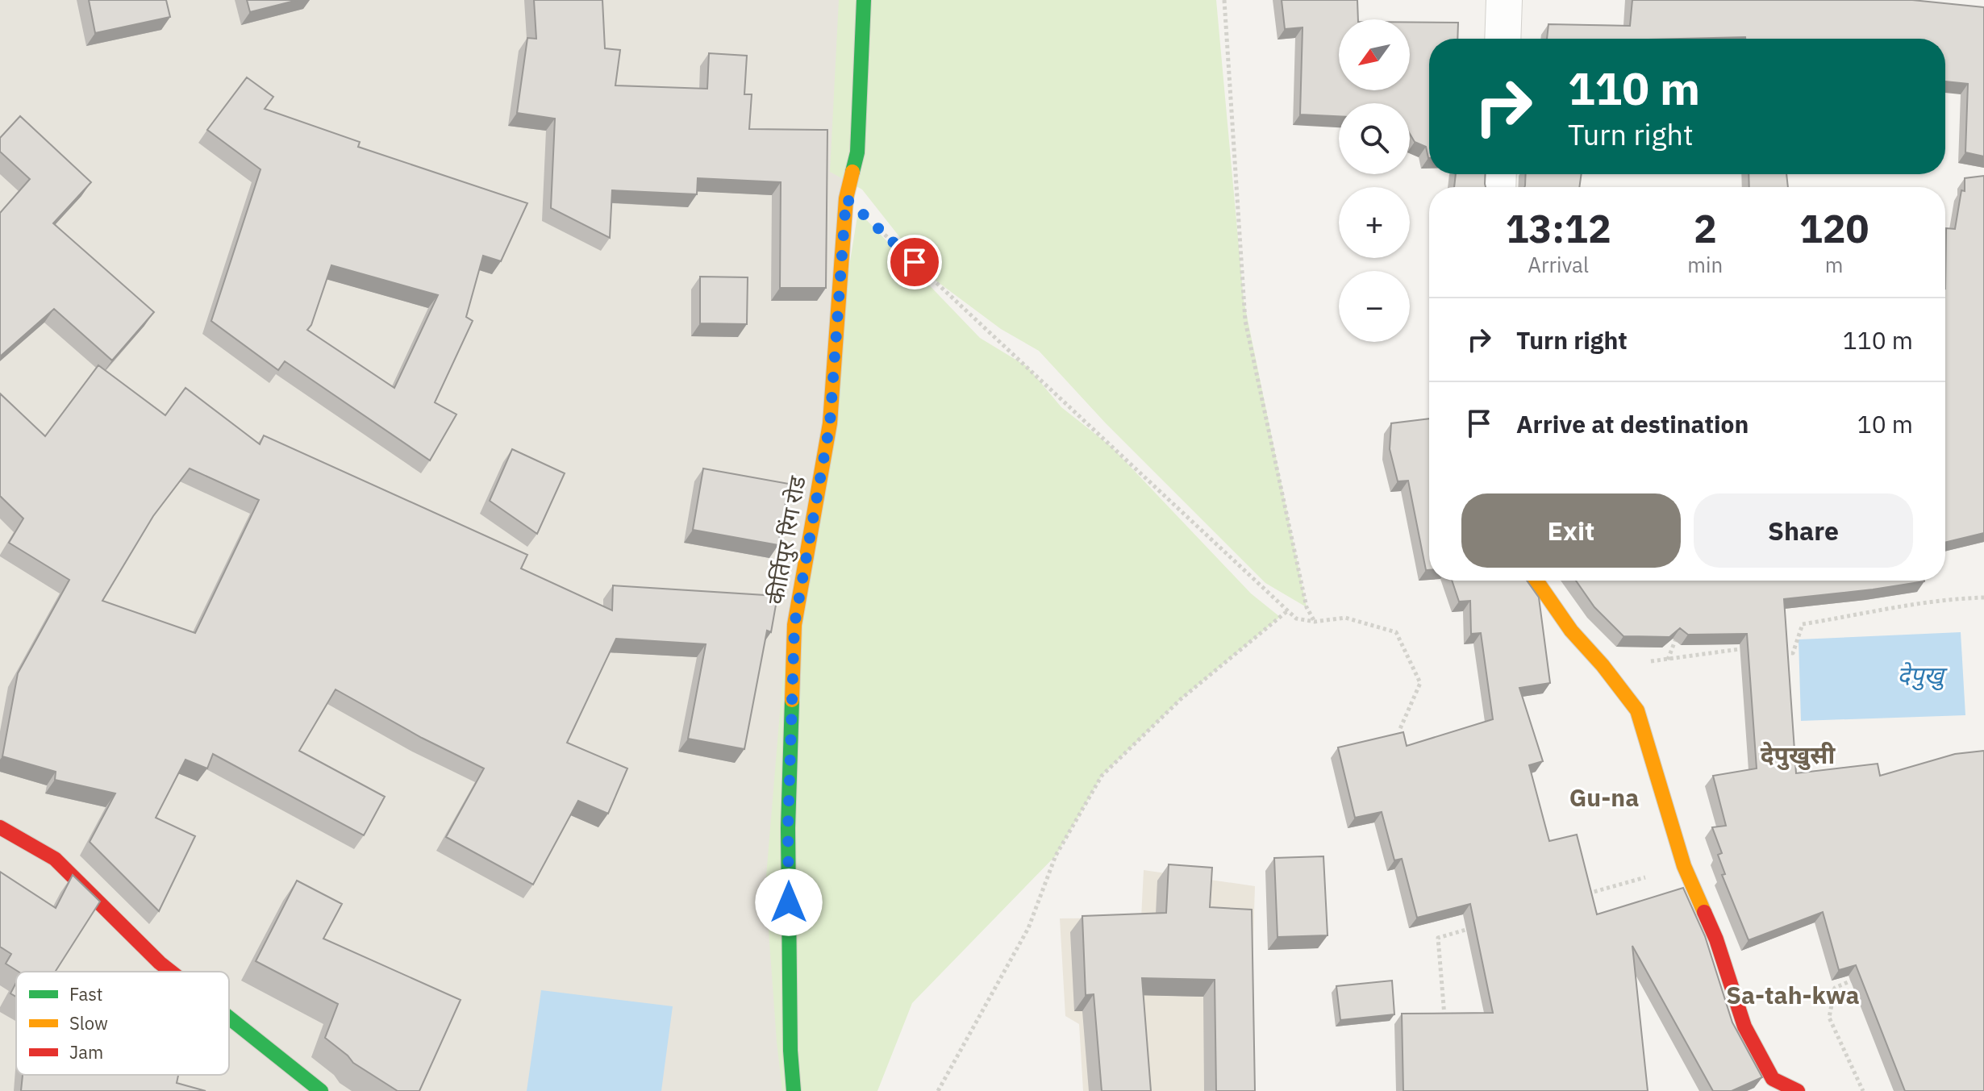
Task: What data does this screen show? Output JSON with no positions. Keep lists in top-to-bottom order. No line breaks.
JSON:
{"streets":{"street":["कीर्तिपुर रिंग रोड"]},"districts":["देपुखुसी","Gu-na","Sa-tah-kwa"],"water":["देपुखु"],"legend":["Fast","Slow","Jam"],"north":"bottom left","page":{"map_buttons":["+","−"],"turn":["110 m","Turn right"],"eta":["13:12","Arrival","2","min","120","m"],"list":[{"name":"Turn right","value":"110 m"},{"name":"Arrive at destination","value":"10 m"}],"buttons":["Exit","Share"]}}
